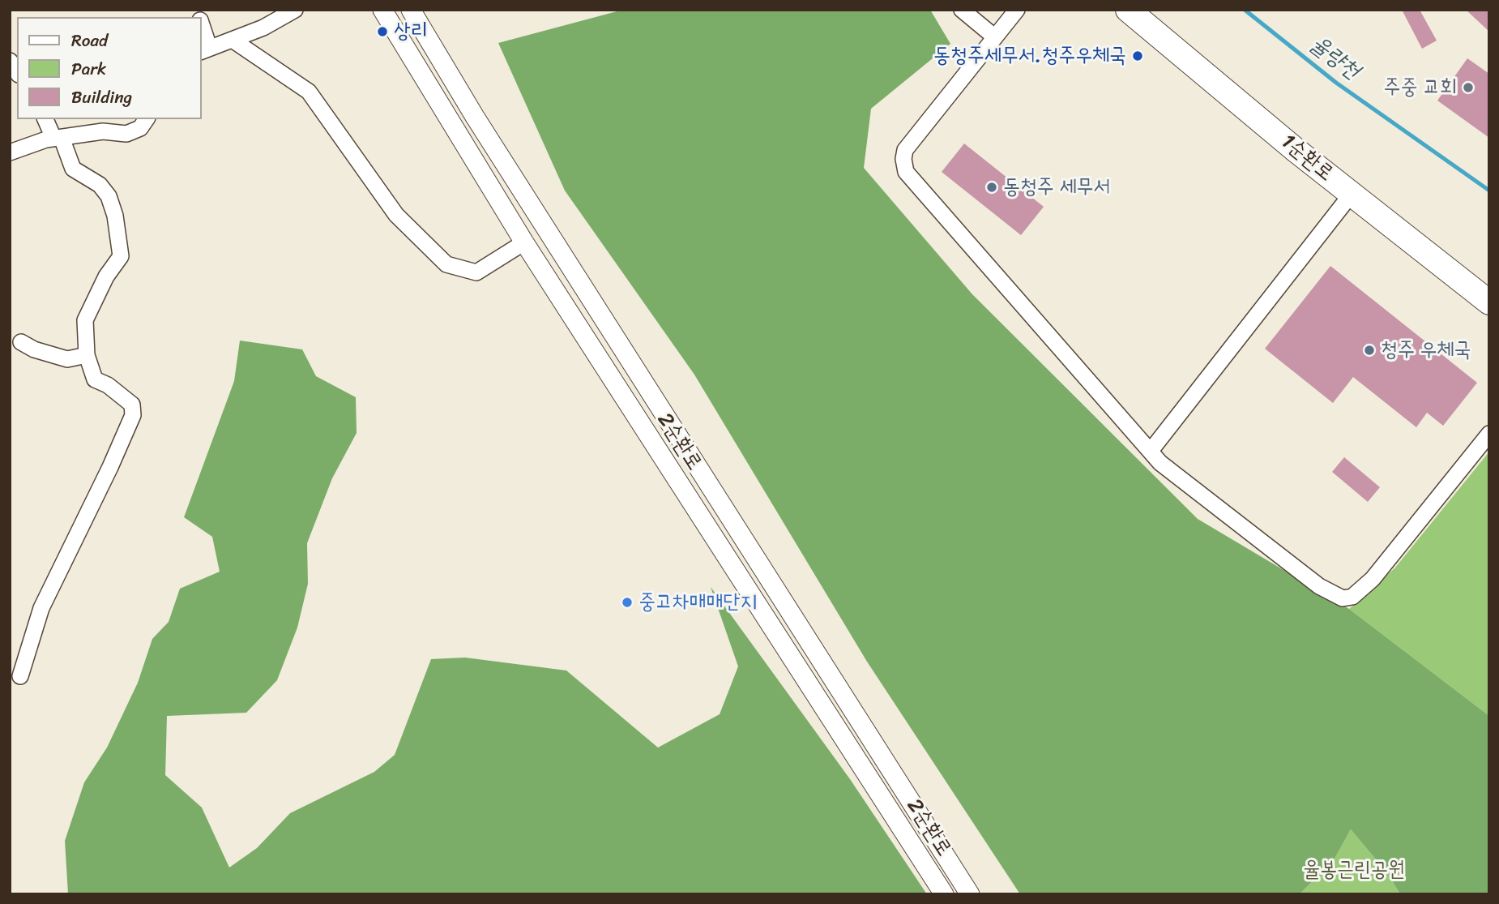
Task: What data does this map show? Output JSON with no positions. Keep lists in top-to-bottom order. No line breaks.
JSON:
{"streets":{"main road":["1순환로"],"street":["2순환로"]},"water":["율량천"],"parks":["율봉근린공원"],"places":["상리","동청주세무서.청주우체국","주중 교회","동청주 세무서","청주 우체국","중고차매매단지"],"legend":["Road","Park","Building"]}
